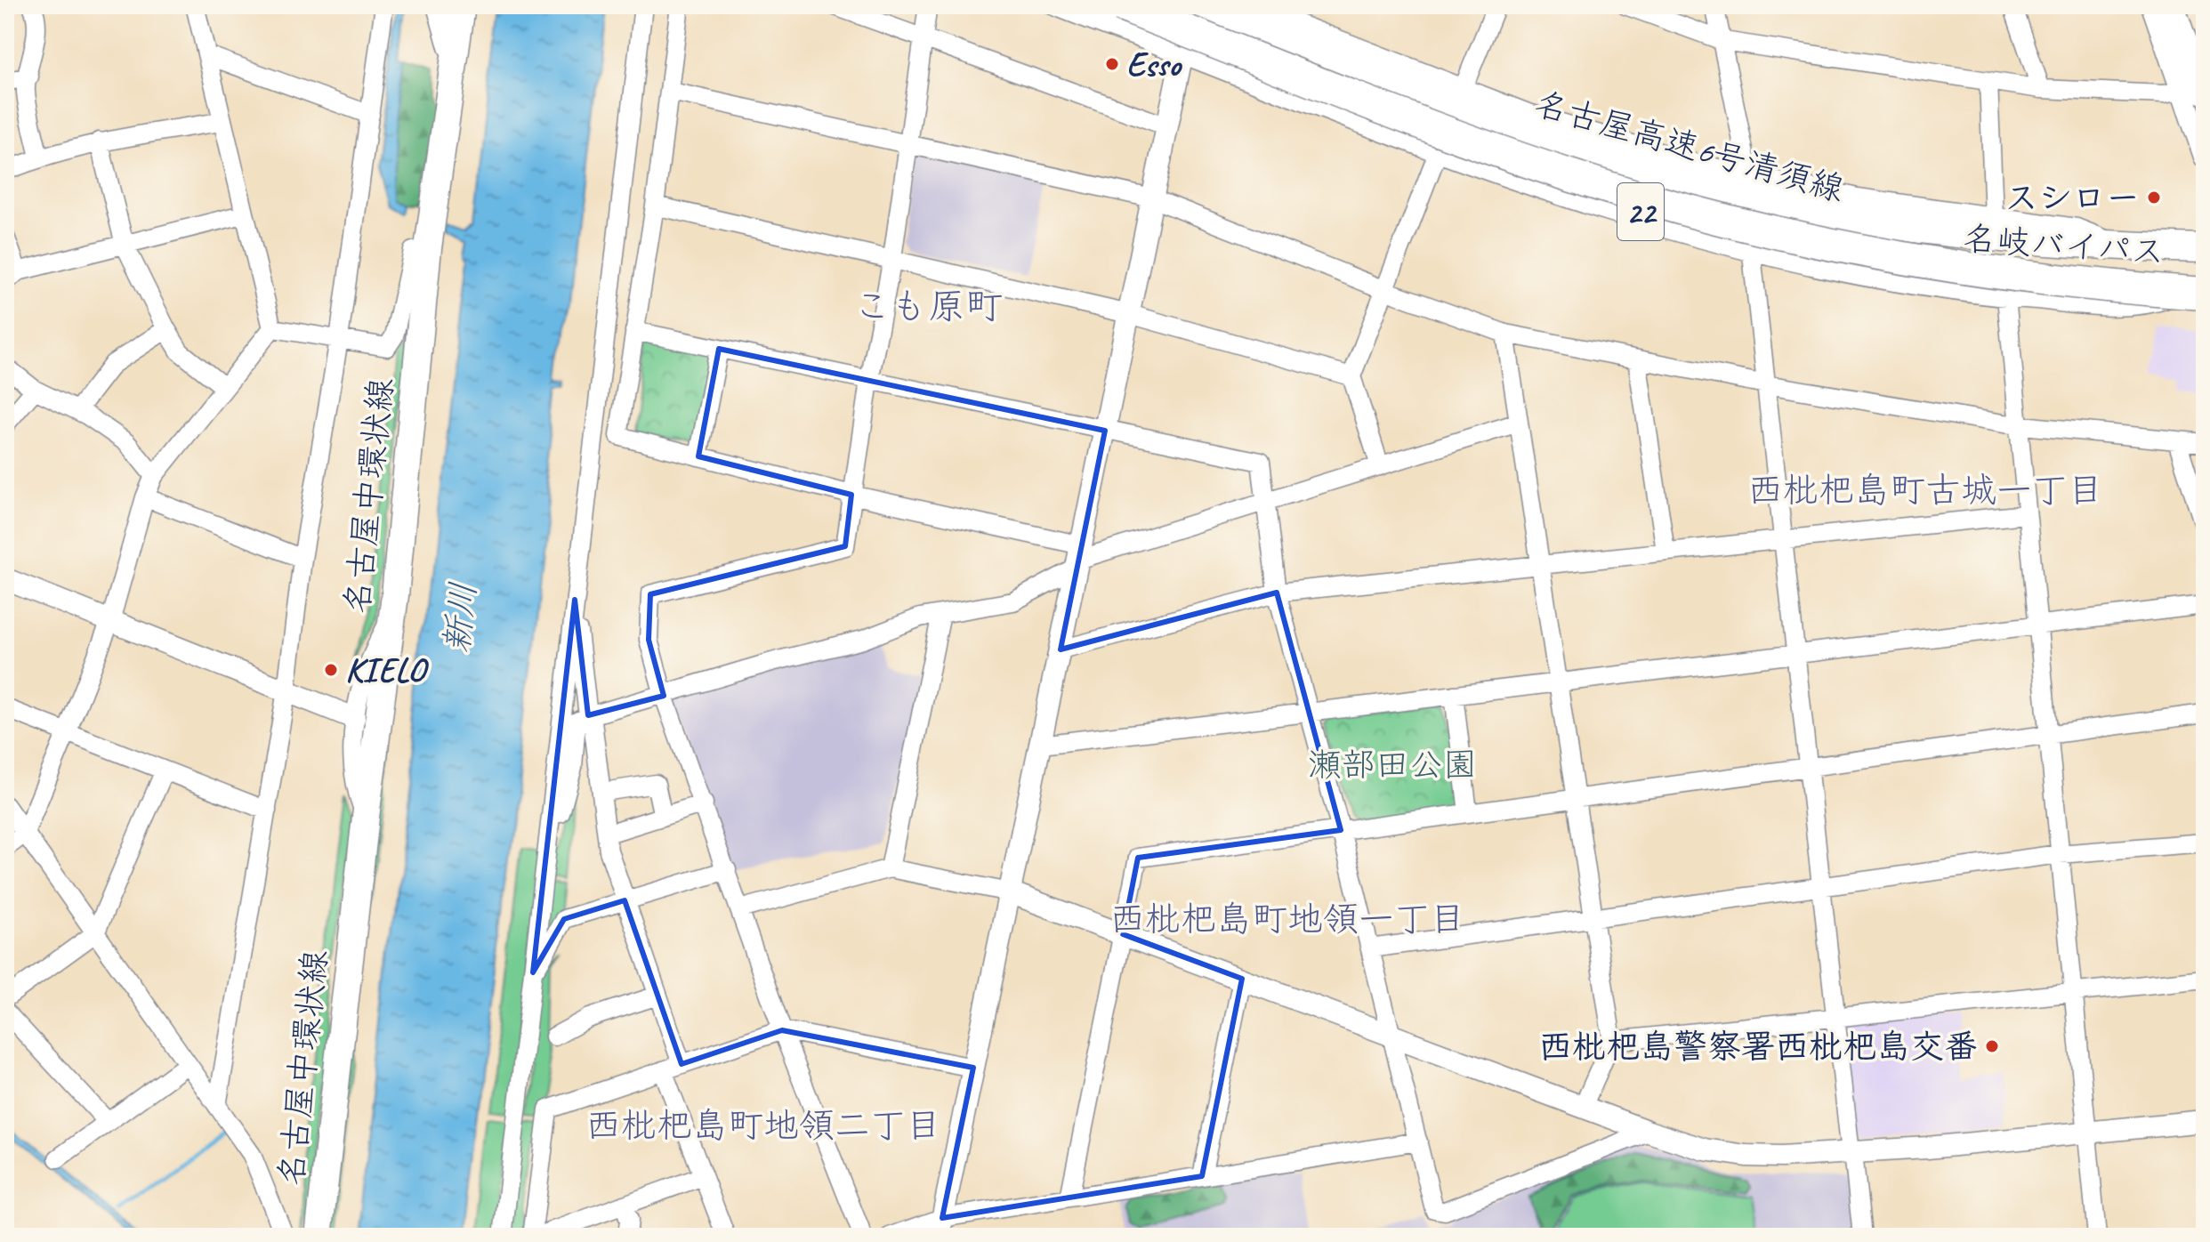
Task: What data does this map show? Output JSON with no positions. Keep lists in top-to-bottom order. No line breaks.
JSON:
{"streets":{"highway":["名古屋高速6号清須線","22","名岐バイパス"],"main road":["名古屋中環状線"]},"crossings":[["名古屋高速6号清須線","名岐バイパス"]],"districts":["こも原町","西枇杷島町古城一丁目","西枇杷島町地領一丁目","西枇杷島町地領二丁目"],"water":["新川"],"parks":["瀬部田公園"],"places":["Esso","スシロー","KIELO","西枇杷島警察署西枇杷島交番"]}
